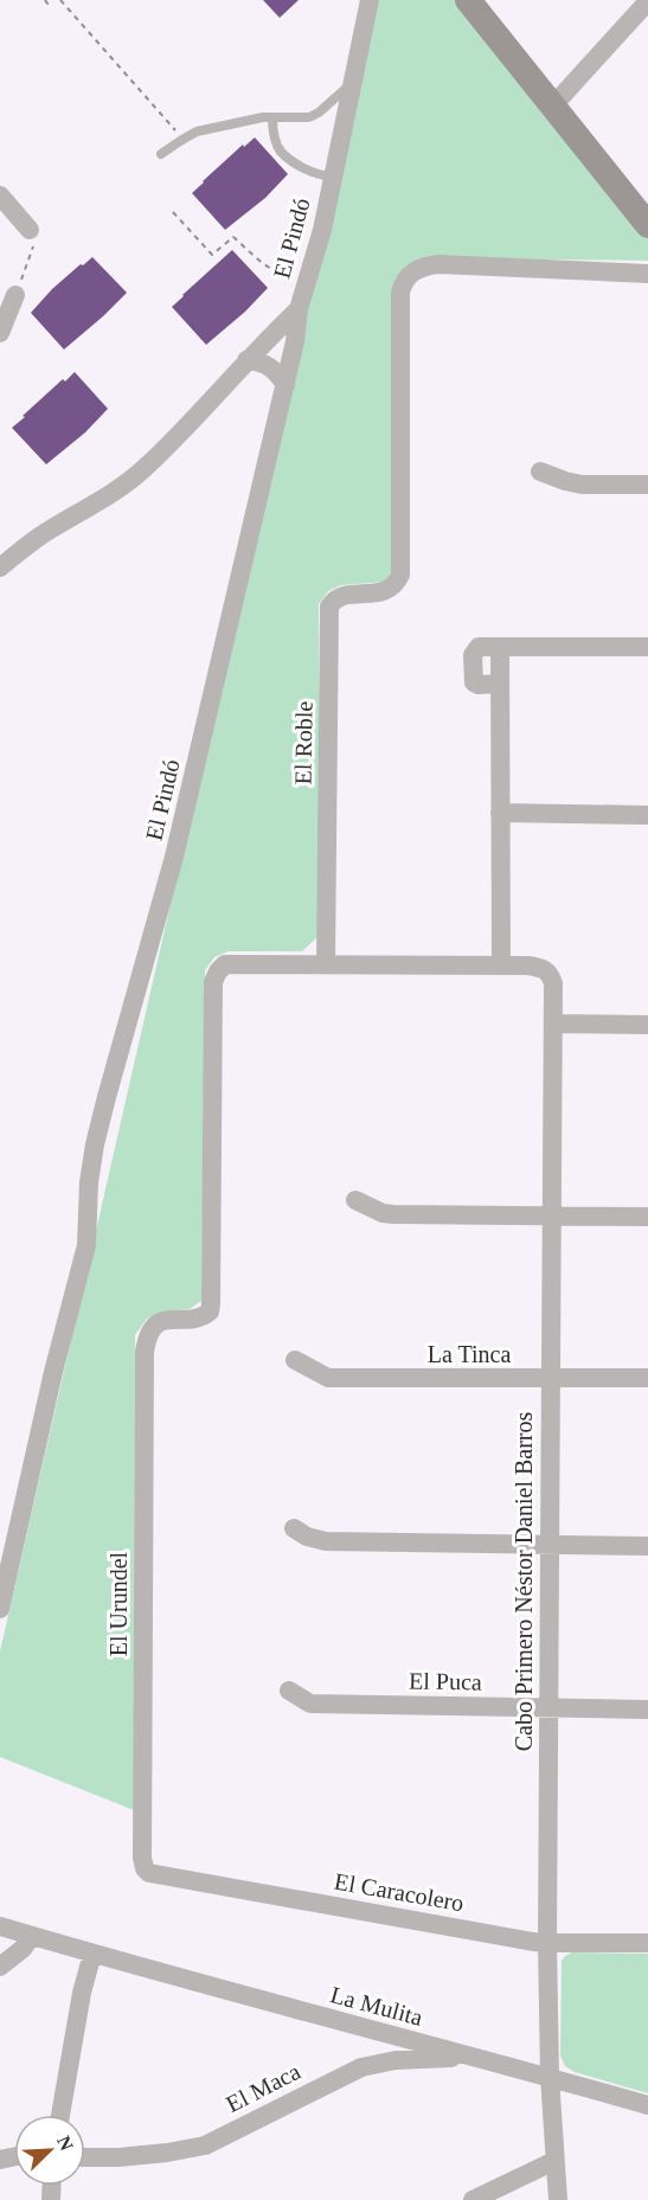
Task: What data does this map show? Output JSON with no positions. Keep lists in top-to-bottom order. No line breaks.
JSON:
{"streets":{"street":["El Pindó","El Roble","La Tinca","Cabo Primero Néstor Daniel Barros","El Urundel","El Puca","El Caracolero","La Mulita","El Maca"]},"crossings":[["El Roble","El Urundel"],["La Tinca","Cabo Primero Néstor Daniel Barros"],["Cabo Primero Néstor Daniel Barros","El Puca"],["Cabo Primero Néstor Daniel Barros","El Caracolero"],["Cabo Primero Néstor Daniel Barros","La Mulita"],["El Urundel","El Caracolero"],["La Mulita","El Maca"]],"north":"top right"}
